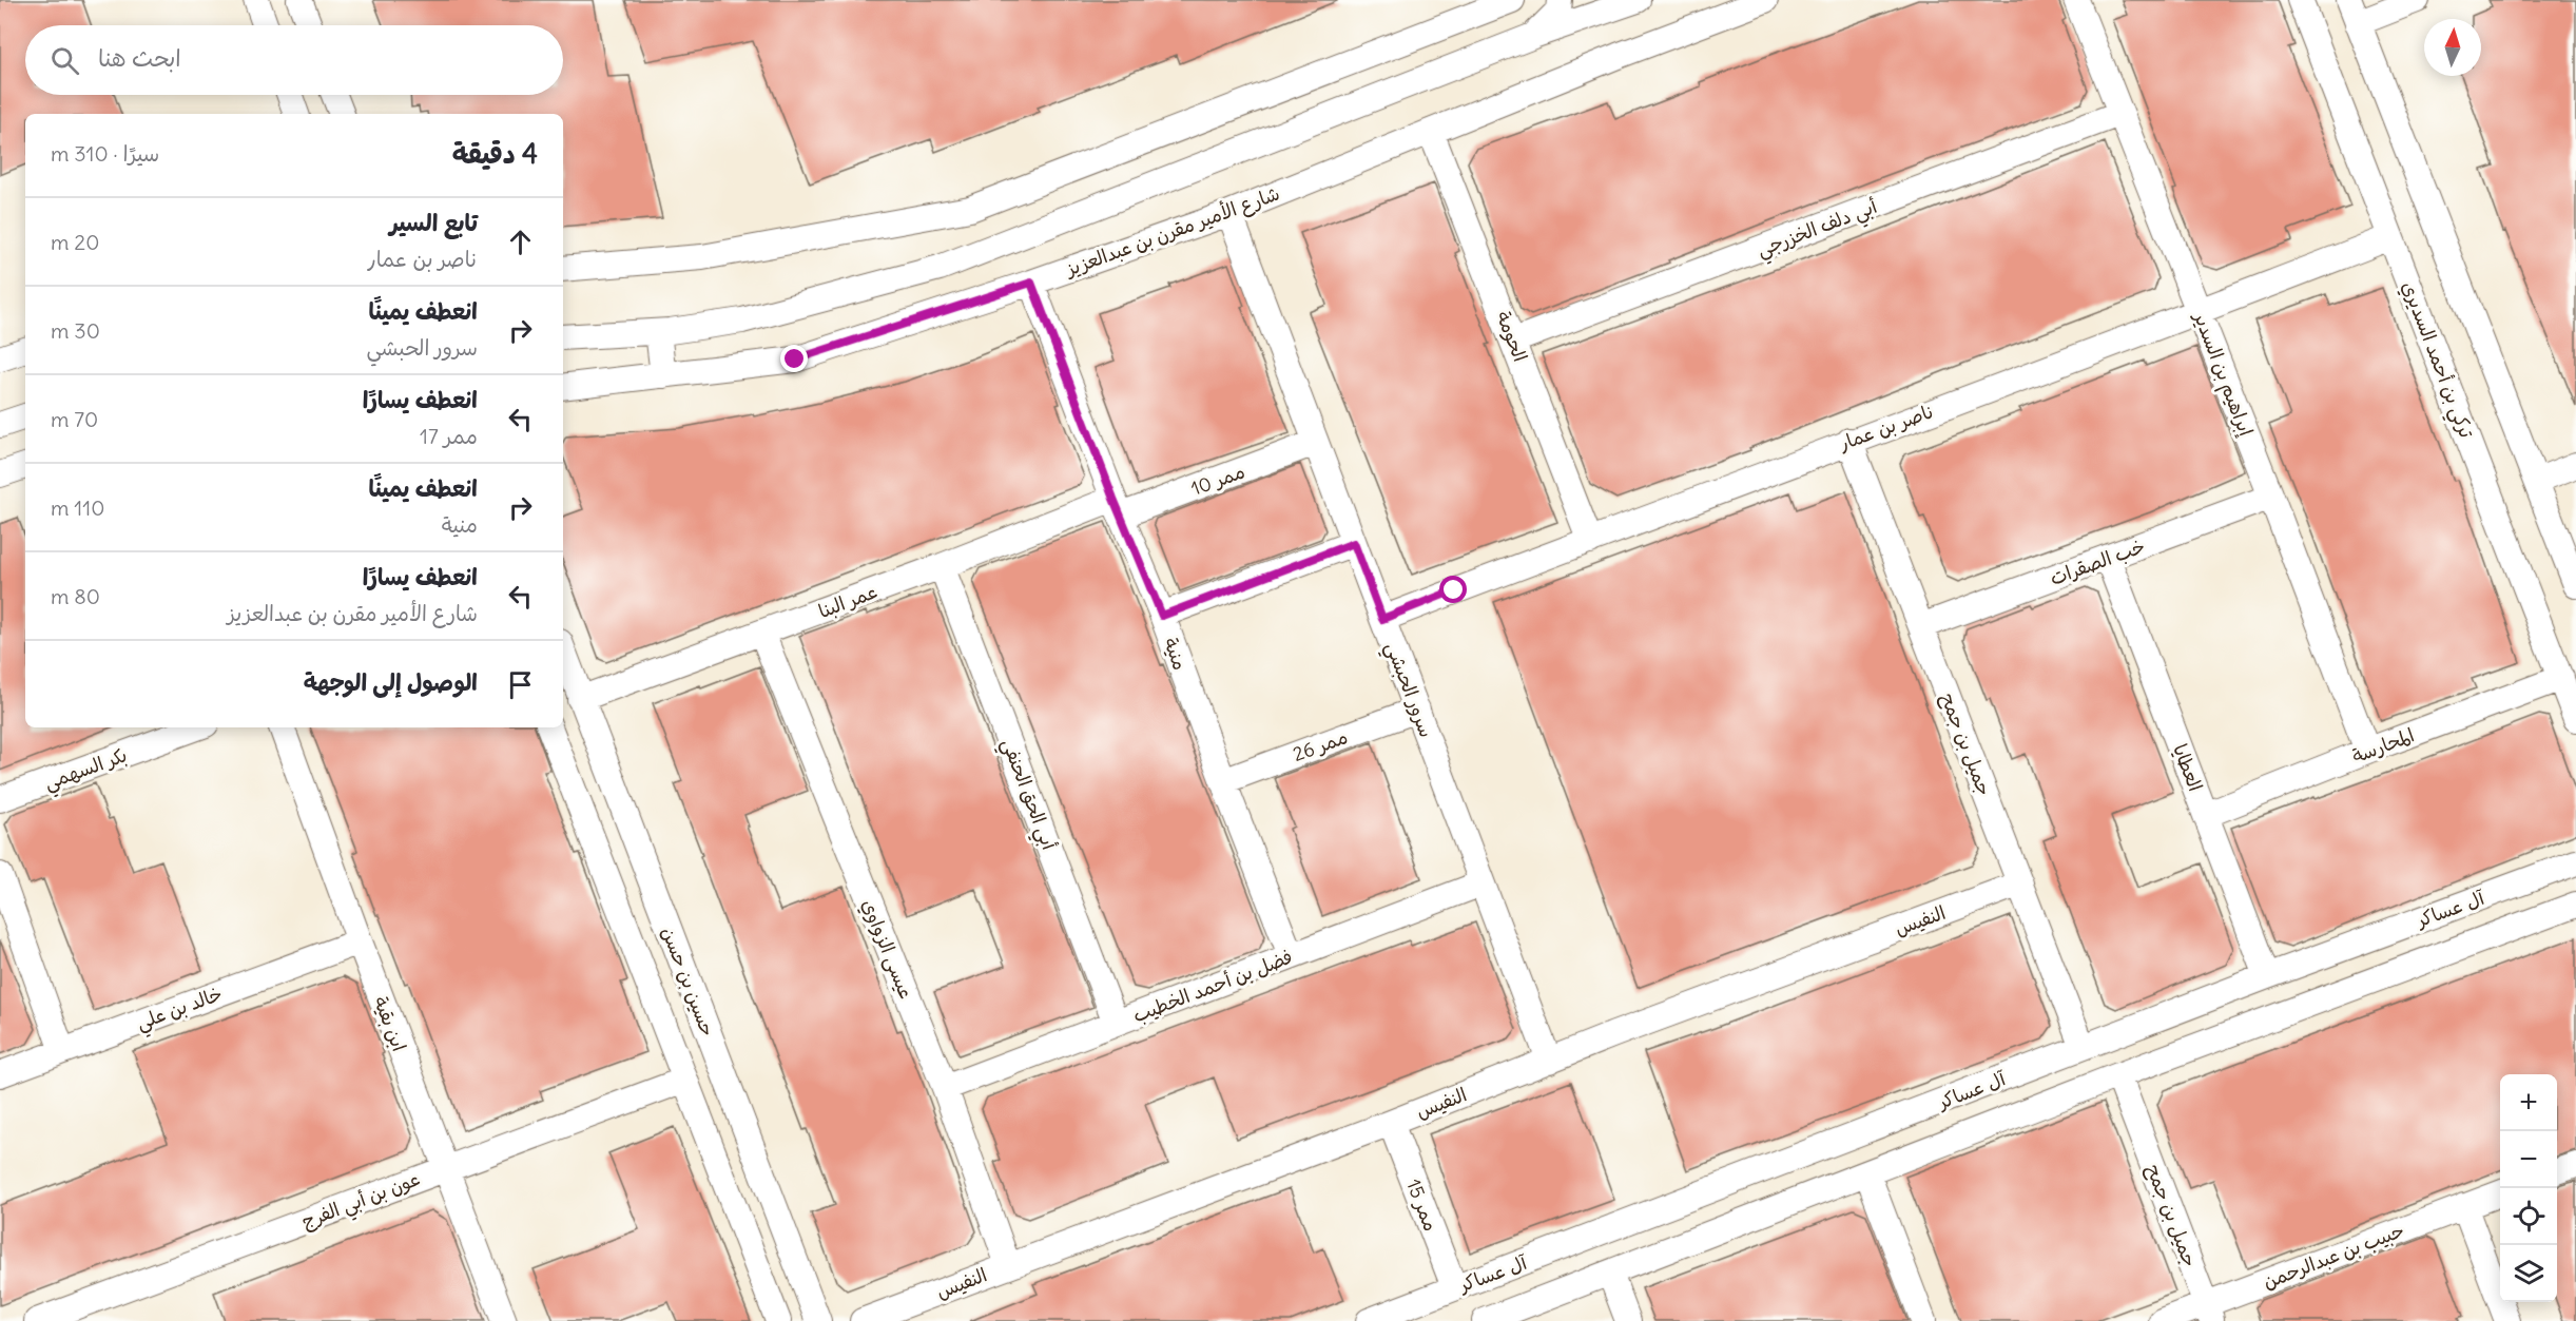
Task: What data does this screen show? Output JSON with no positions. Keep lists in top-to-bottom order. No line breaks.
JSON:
{"streets":{"street":["أبي دلف الخزرجي","شارع الأمير مقرن بن عبدالعزيز","الحومة","تركي بن أحمد السديري","إبراهيم بن السدير","ناصر بن عمار","ممر 10","خب الصقرات","عمر البنا","منية","سرور الحبشي","جميل بن جمح","ممر 26","المحارسة","العطايا","بكر السهمي","أبي الحق الحنفي","آل عساكر","النفيس","عيسى الزواوي","حسين بن حسن","فضل بن أحمد الخطيب","خالد بن علي","ابن بقية","عون بن أبي الفرج","ممر 15","حبيب بن عبدالرحمن"]},"crossings":[["أبي دلف الخزرجي","الحومة"],["أبي دلف الخزرجي","إبراهيم بن السدير"],["شارع الأمير مقرن بن عبدالعزيز","الحومة"],["شارع الأمير مقرن بن عبدالعزيز","منية"],["شارع الأمير مقرن بن عبدالعزيز","سرور الحبشي"],["الحومة","ناصر بن عمار"],["تركي بن أحمد السديري","ناصر بن عمار"],["تركي بن أحمد السديري","المحارسة"],["إبراهيم بن السدير","ناصر بن عمار"],["إبراهيم بن السدير","خب الصقرات"],["إبراهيم بن السدير","المحارسة"],["ناصر بن عمار","سرور الحبشي"],["ناصر بن عمار","جميل بن جمح"],["ممر 10","عمر البنا"],["ممر 10","منية"],["ممر 10","سرور الحبشي"],["خب الصقرات","جميل بن جمح"],["خب الصقرات","العطايا"],["عمر البنا","منية"],["عمر البنا","أبي الحق الحنفي"],["عمر البنا","عيسى الزواوي"],["عمر البنا","حسين بن حسن"],["منية","ممر 26"],["منية","فضل بن أحمد الخطيب"],["سرور الحبشي","ممر 26"],["سرور الحبشي","النفيس"],["سرور الحبشي","فضل بن أحمد الخطيب"],["جميل بن جمح","آل عساكر"],["جميل بن جمح","النفيس"],["جميل بن جمح","حبيب بن عبدالرحمن"],["المحارسة","العطايا"],["العطايا","آل عساكر"],["أبي الحق الحنفي","فضل بن أحمد الخطيب"],["آل عساكر","ممر 15"],["النفيس","عيسى الزواوي"],["النفيس","ممر 15"],["عيسى الزواوي","فضل بن أحمد الخطيب"],["حسين بن حسن","عون بن أبي الفرج"],["خالد بن علي","ابن بقية"],["ابن بقية","عون بن أبي الفرج"]],"north":"top","page":{"search":"ابحث هنا","heading":["4 دقيقة","سيرًا · 310 m"],"list":[["تابع السير","ناصر بن عمار","20 m"],["انعطف يمينًا","سرور الحبشي","30 m"],["انعطف يسارًا","ممر 17","70 m"],["انعطف يمينًا","منية","110 m"],["انعطف يسارًا","شارع الأمير مقرن بن عبدالعزيز","80 m"],"الوصول إلى الوجهة"],"map_buttons":["+","−"]}}
